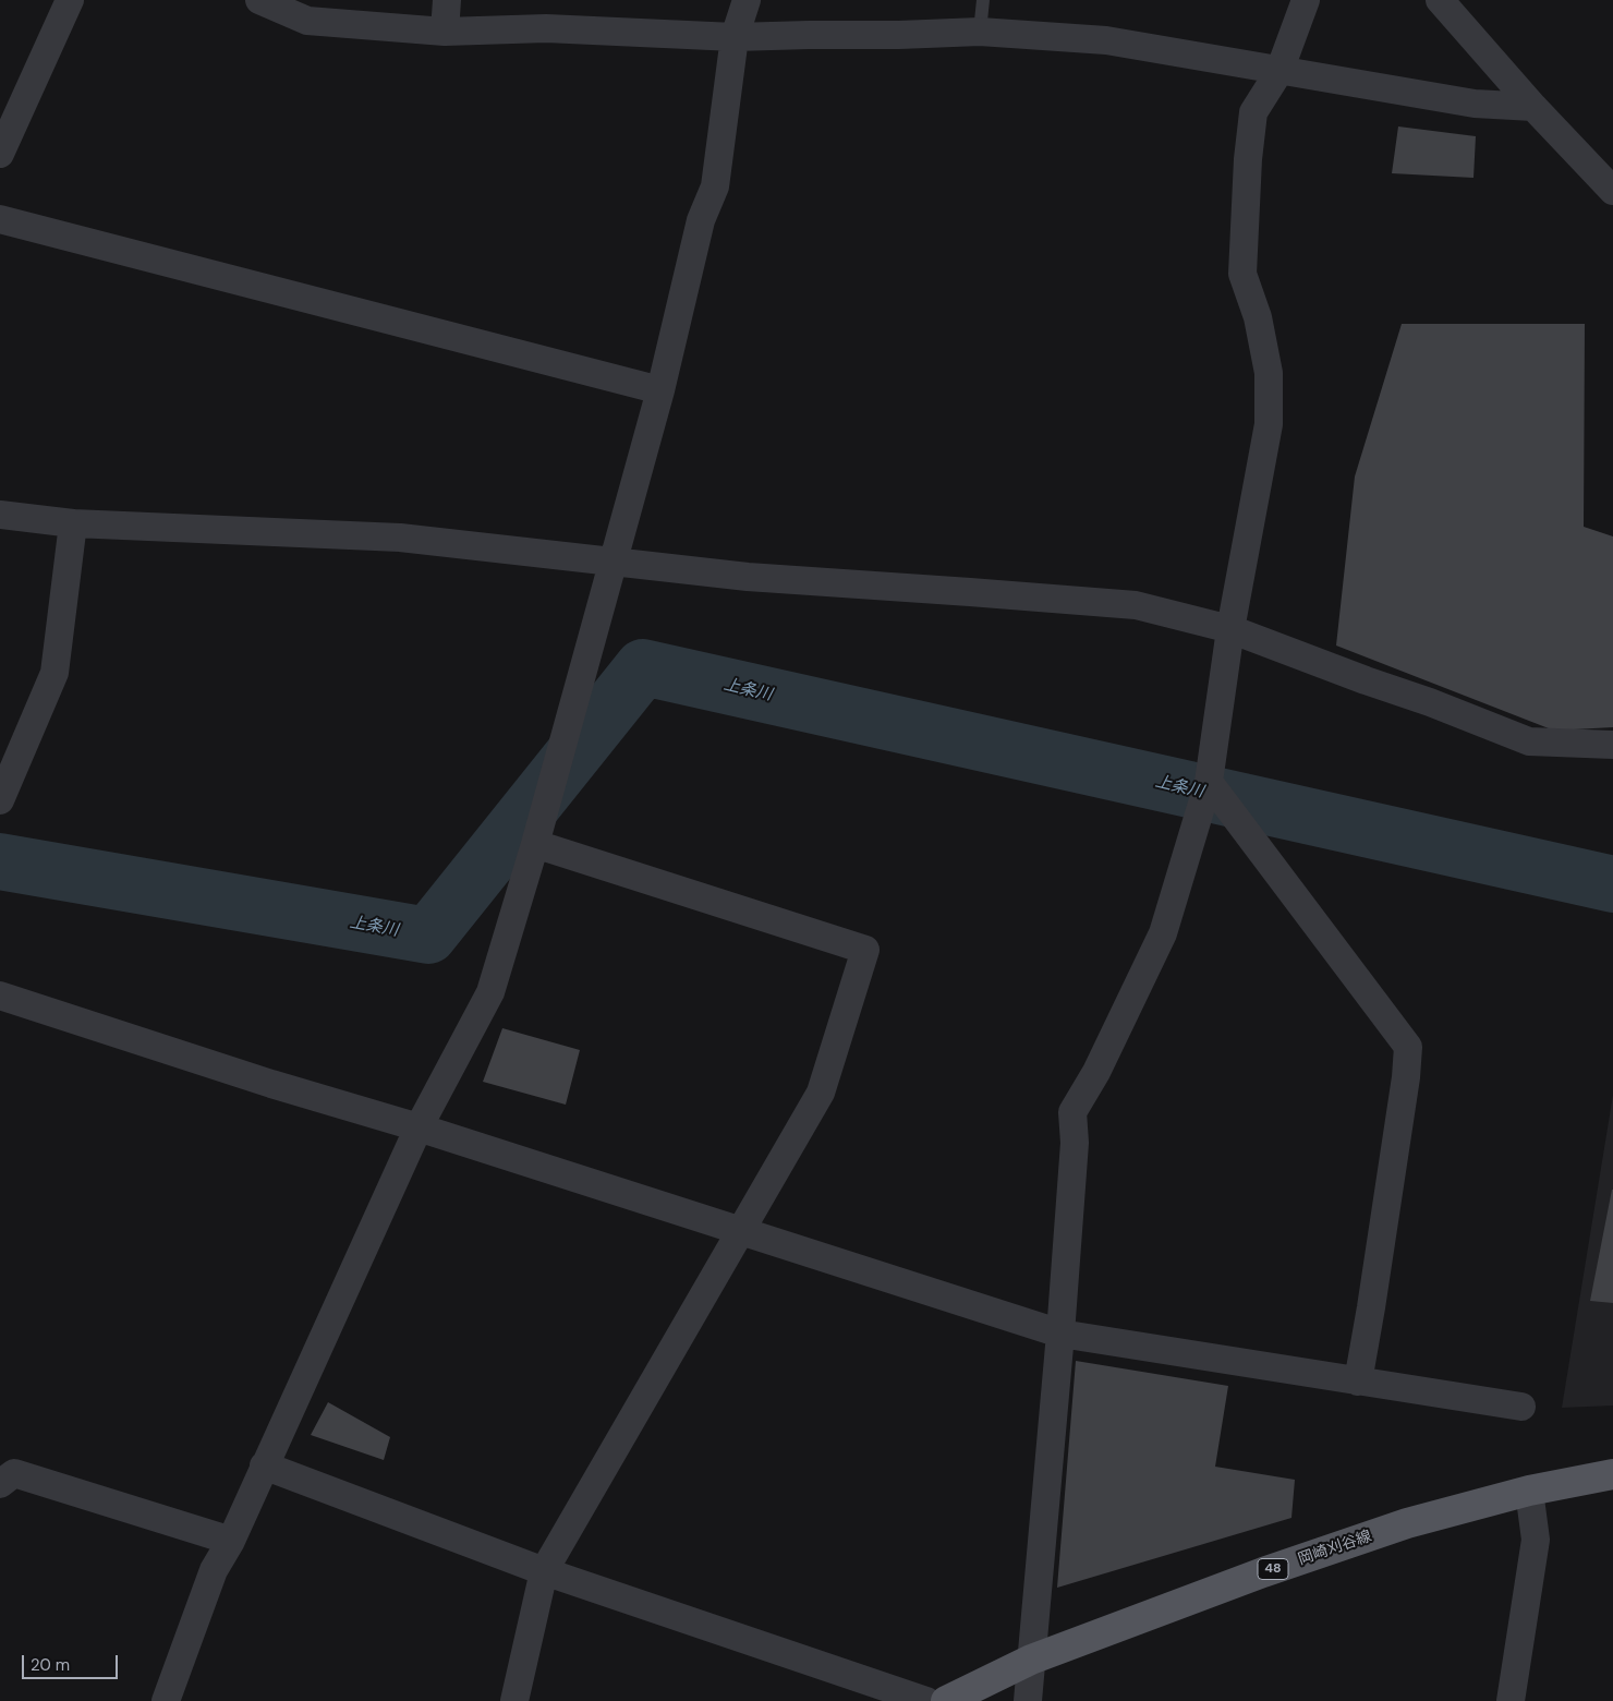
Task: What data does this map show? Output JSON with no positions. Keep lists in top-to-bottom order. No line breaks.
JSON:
{"streets":{"main road":["岡崎刈谷線","48"]},"water":["上条川"],"scale_bar":"20 m"}
